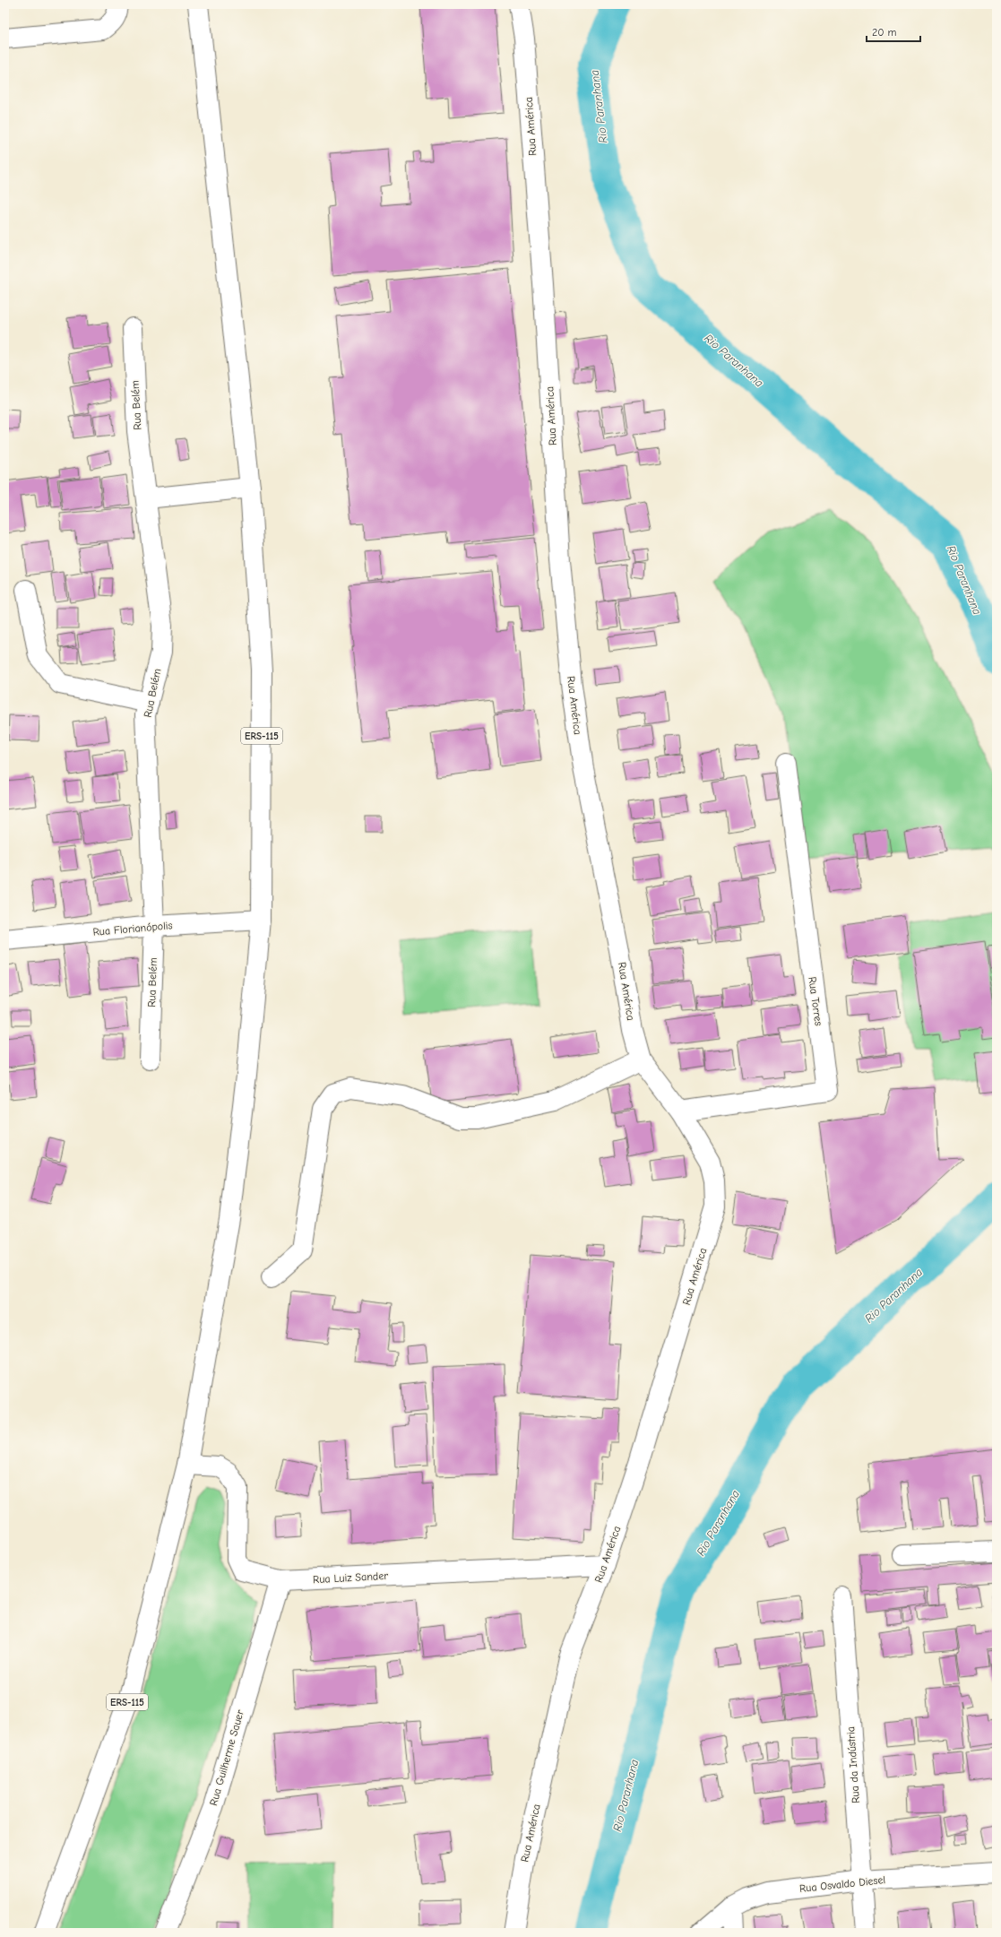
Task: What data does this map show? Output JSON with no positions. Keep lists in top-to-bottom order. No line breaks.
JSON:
{"streets":{"street":["Rua América","Rua Belém","ERS-115","Rua Florianópolis","Rua Torres","Rua Luiz Sander","Rua Guilherme Sauer","Rua da Indústria","Rua Osvaldo Diesel"]},"crossings":[["Rua América","Rua Torres"],["Rua América","Rua Luiz Sander"],["Rua Belém","Rua Florianópolis"],["ERS-115","Rua Florianópolis"],["ERS-115","Rua Luiz Sander"],["Rua Luiz Sander","Rua Guilherme Sauer"],["Rua da Indústria","Rua Osvaldo Diesel"]],"water":["Rio Paranhana"],"scale_bar":"20 m"}
